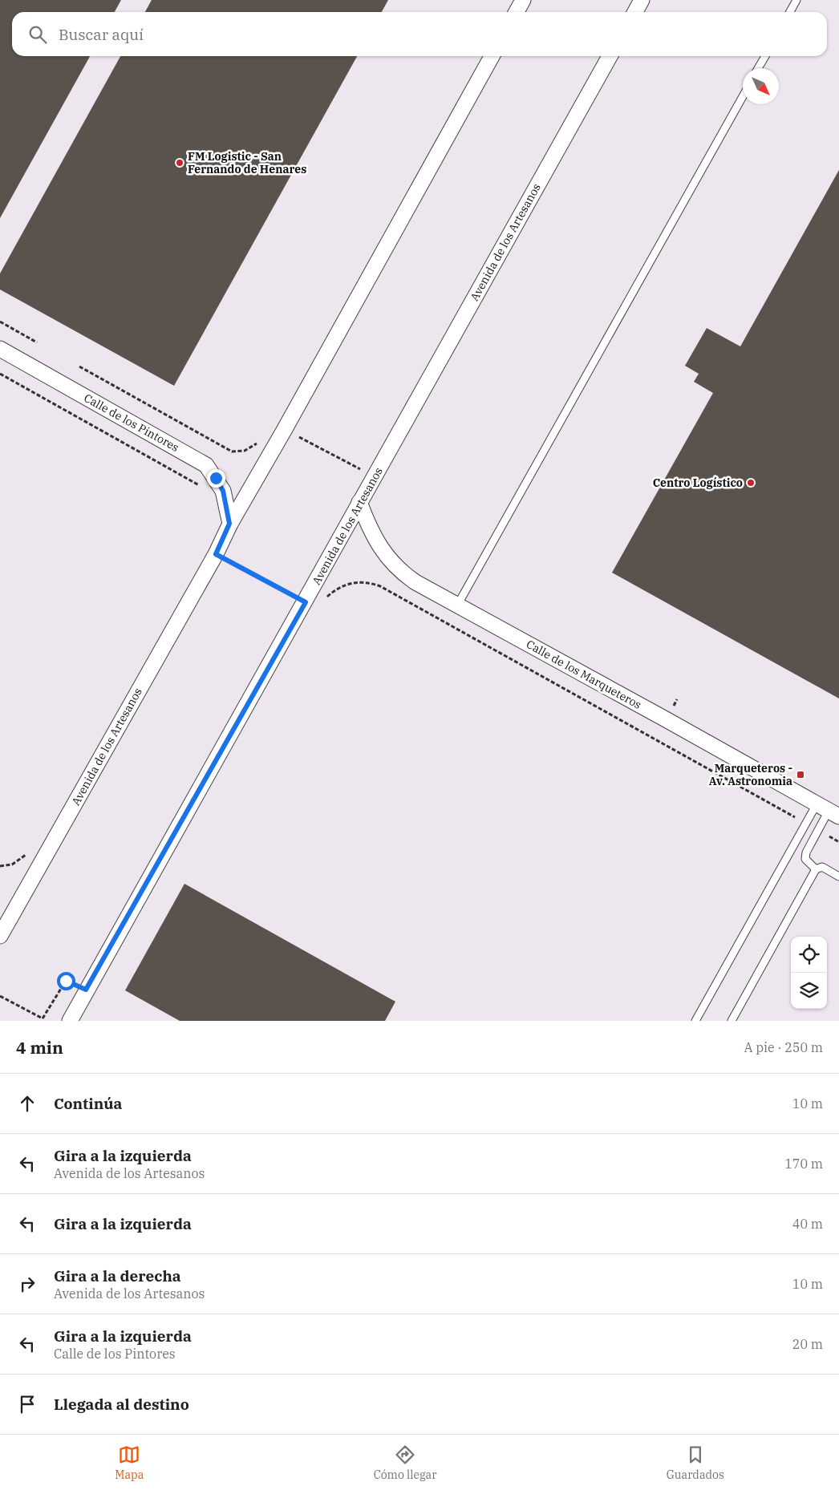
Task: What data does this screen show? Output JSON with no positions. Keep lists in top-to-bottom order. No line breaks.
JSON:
{"streets":{"street":["Avenida de los Artesanos","Calle de los Pintores","Calle de los Marqueteros"]},"crossings":[["Avenida de los Artesanos","Calle de los Pintores"],["Avenida de los Artesanos","Calle de los Marqueteros"]],"places":{"other":["FM Logistic - San Fernando de Henares","Centro Logístico"],"transit":["Marqueteros - Av. Astronomia"]},"north":"bottom right","page":{"search":"Buscar aquí","heading":["4 min","A pie · 250 m"],"list":[["Continúa","10 m"],["Gira a la izquierda","Avenida de los Artesanos","170 m"],["Gira a la izquierda","40 m"],["Gira a la derecha","Avenida de los Artesanos","10 m"],["Gira a la izquierda","Calle de los Pintores","20 m"],"Llegada al destino"],"nav":["Mapa","Cómo llegar","Guardados"]}}
